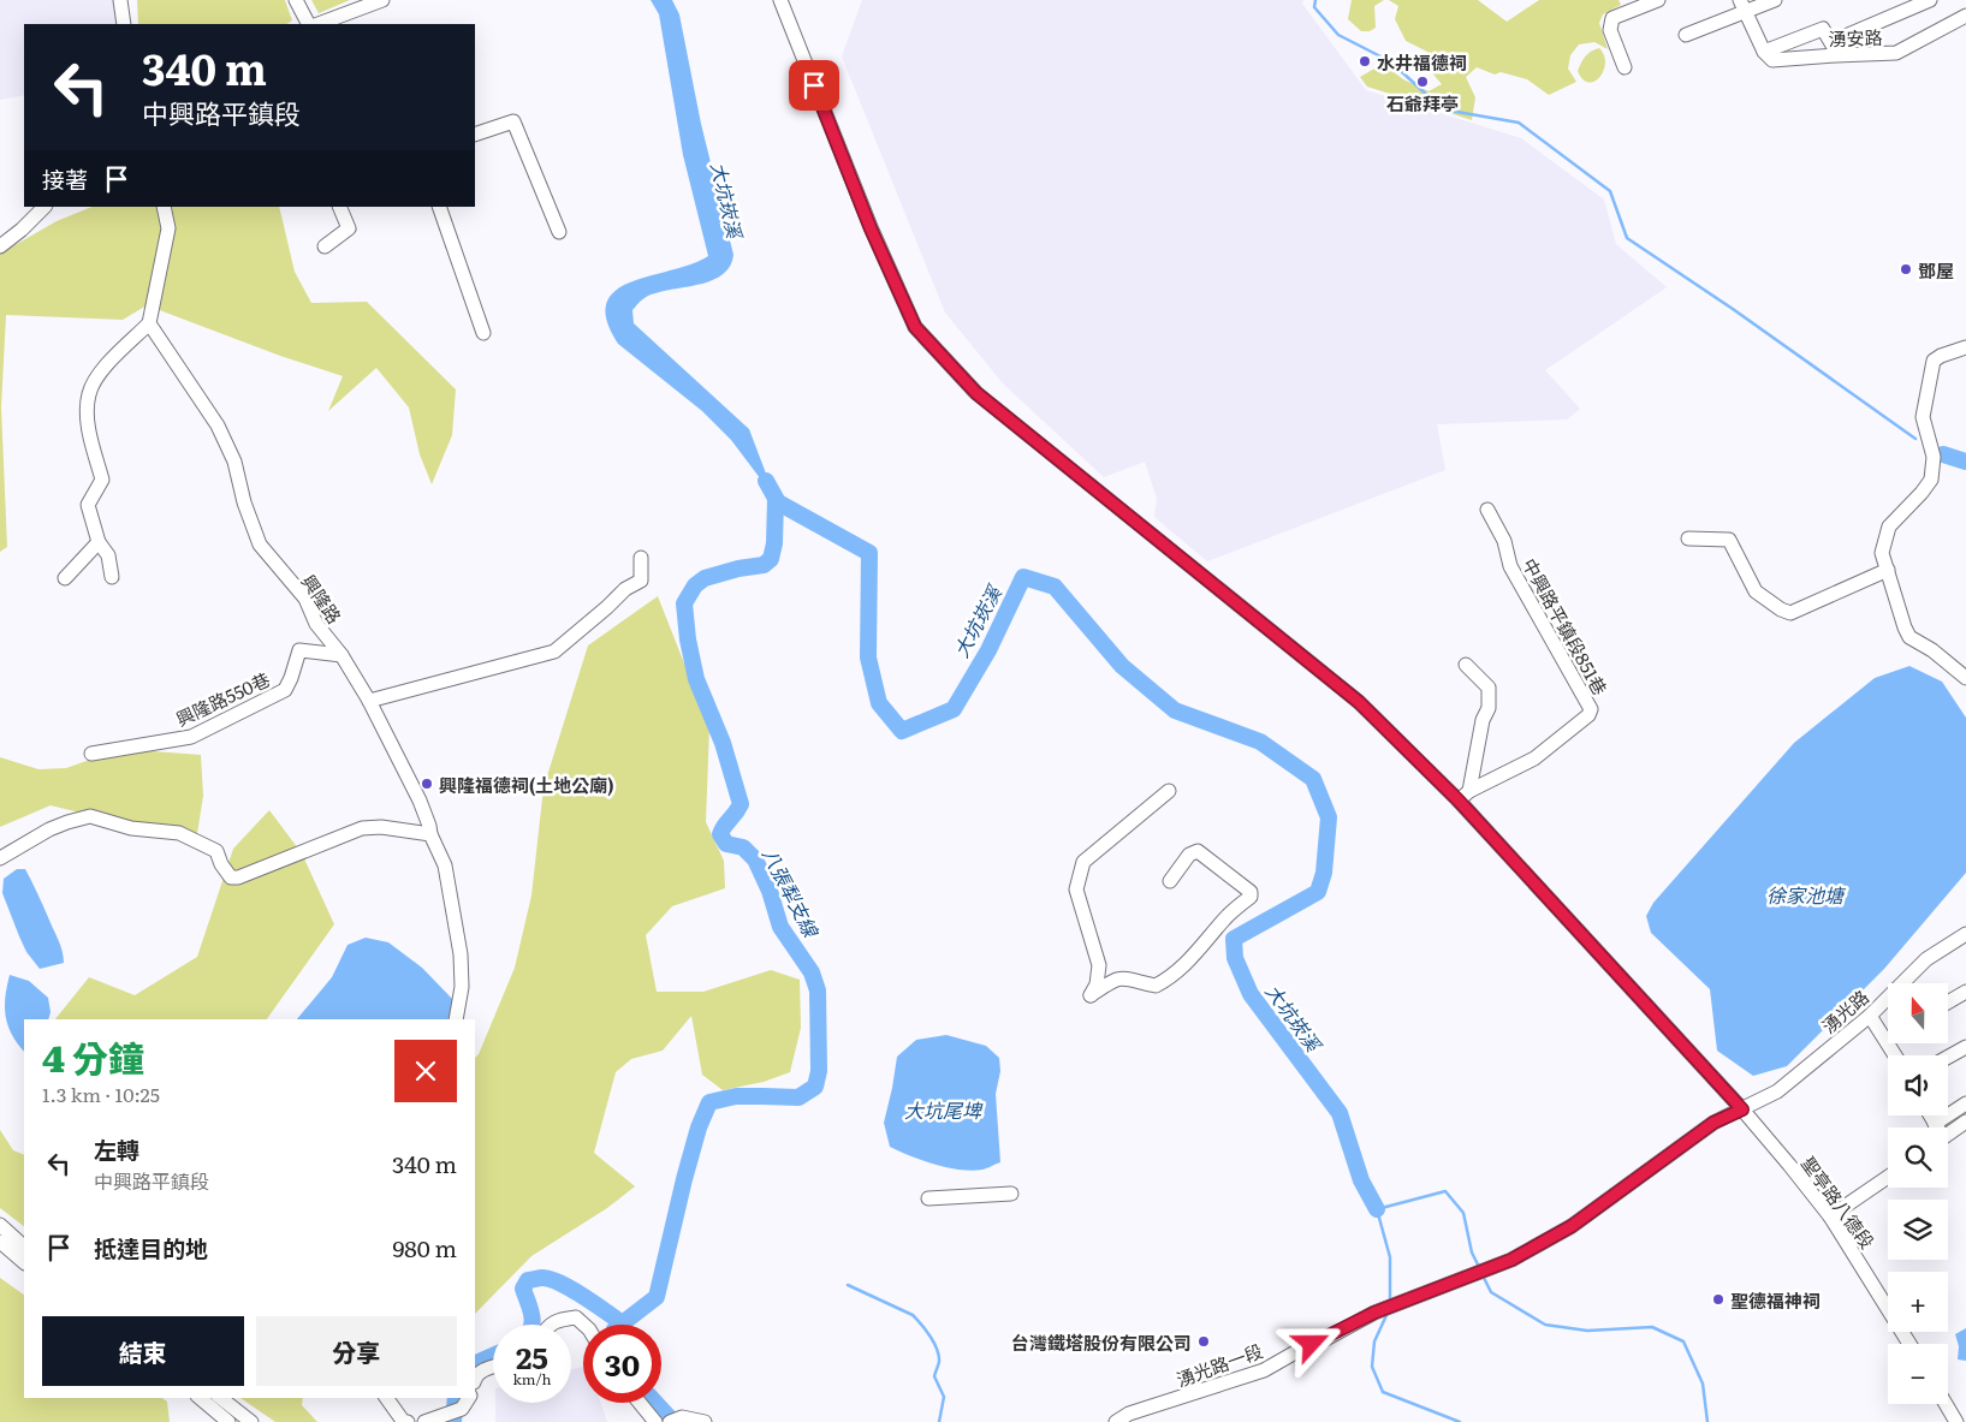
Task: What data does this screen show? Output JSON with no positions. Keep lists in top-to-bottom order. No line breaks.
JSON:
{"streets":{"street":["湧安路","興隆路","中興路平鎮段851巷","興隆路550巷","湧光路","聖亭路八德段","湧光路一段"]},"crossings":[["興隆路","興隆路550巷"],["中興路平鎮段851巷","聖亭路八德段"],["湧光路","聖亭路八德段"],["湧光路","湧光路一段"],["聖亭路八德段","湧光路一段"]],"water":["大坑崁溪","八張犁支線","徐家池塘","大坑尾埤"],"places":["水井福德祠","石爺拜亭","鄧屋","興隆福德祠(土地公廟)","聖德福神祠","台灣鐵塔股份有限公司"],"north":"top","page":{"turn":["340 m","中興路平鎮段"],"then":"接著","map_buttons":["+","−"],"heading":["4 分鐘","1.3 km · 10:25"],"list":[{"name":"左轉","note":"中興路平鎮段","value":"340 m"},{"name":"抵達目的地","value":"980 m"}],"buttons":["結束","分享"],"speed":"25 km/h","limit":"30"}}
